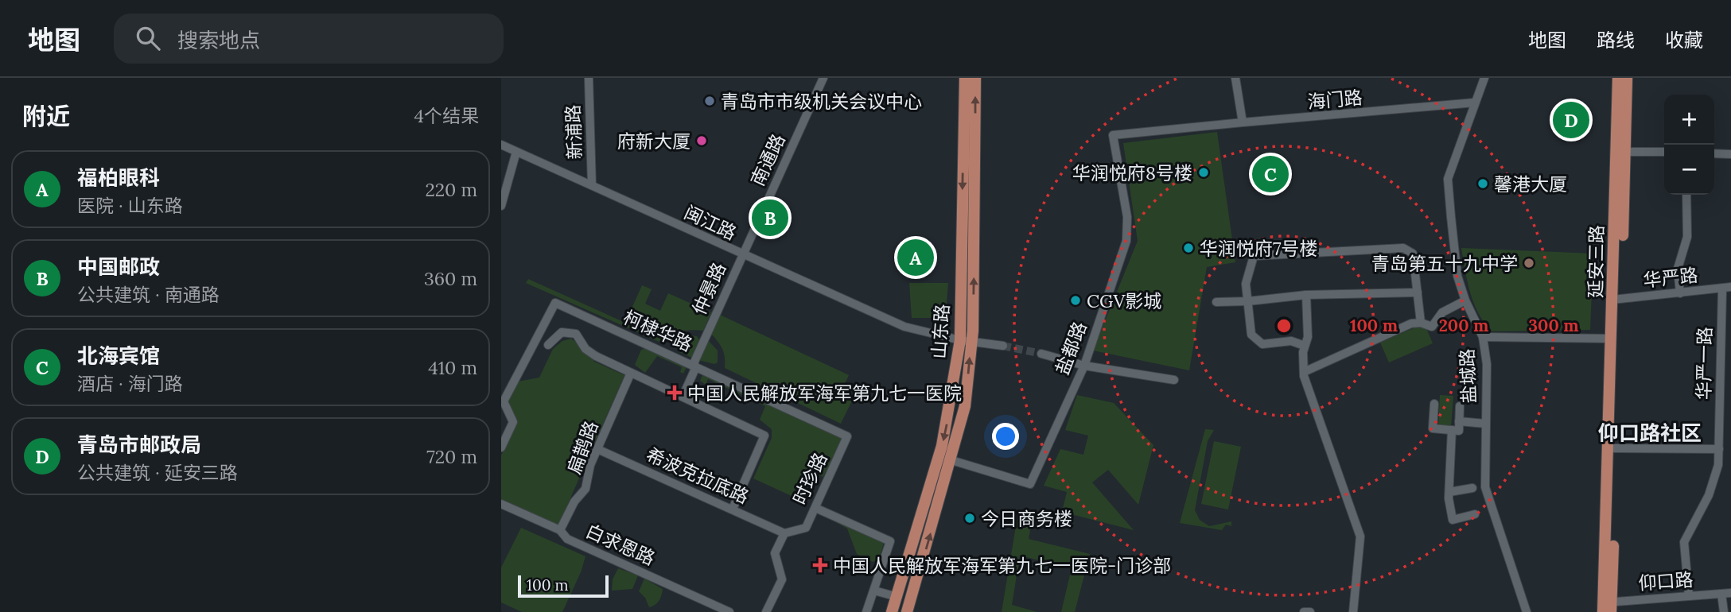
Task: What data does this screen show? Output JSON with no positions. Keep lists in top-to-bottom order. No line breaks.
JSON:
{"streets":{"main road":["延安三路","山东路"],"street":["海门路","新浦路","南通路","闽江路","华严路","仲景路","柯棣华路","盐都路","华严一路","盐城路","扁鹊路","希波克拉底路","时珍路","白求恩路","仰口路"]},"crossings":[["海门路","盐都路"],["海门路","盐城路"],["新浦路","闽江路"],["南通路","闽江路"],["南通路","仲景路"],["闽江路","仲景路"],["闽江路","山东路"],["延安三路","华严路"],["延安三路","仰口路"],["华严路","华严一路"],["仲景路","柯棣华路"],["柯棣华路","时珍路"],["山东路","盐都路"],["华严一路","仰口路"],["扁鹊路","希波克拉底路"],["扁鹊路","白求恩路"],["希波克拉底路","时珍路"]],"districts":["仰口路社区"],"places":{"other":["青岛市市级机关会议中心","府新大厦","华润悦府8号楼","馨港大厦","华润悦府7号楼","青岛第五十九中学","CGV影城","今日商务楼"],"health":["中国人民解放军海军第九七一医院","中国人民解放军海军第九七一医院-门诊部"]},"scale_bar":"100 m","page":{"header":"地图","search":"搜索地点","nav":["地图","路线","收藏"],"heading":["附近","4个结果"],"map_buttons":["+","−"],"pins":["D","C","B","A"],"list":[{"mark":"A","name":"福柏眼科","note":"医院 · 山东路","value":"220 m"},{"mark":"B","name":"中国邮政","note":"公共建筑 · 南通路","value":"360 m"},{"mark":"C","name":"北海宾馆","note":"酒店 · 海门路","value":"410 m"},{"mark":"D","name":"青岛市邮政局","note":"公共建筑 · 延安三路","value":"720 m"}],"scale":"100 m"},"rings":["100 m","200 m","300 m"]}
